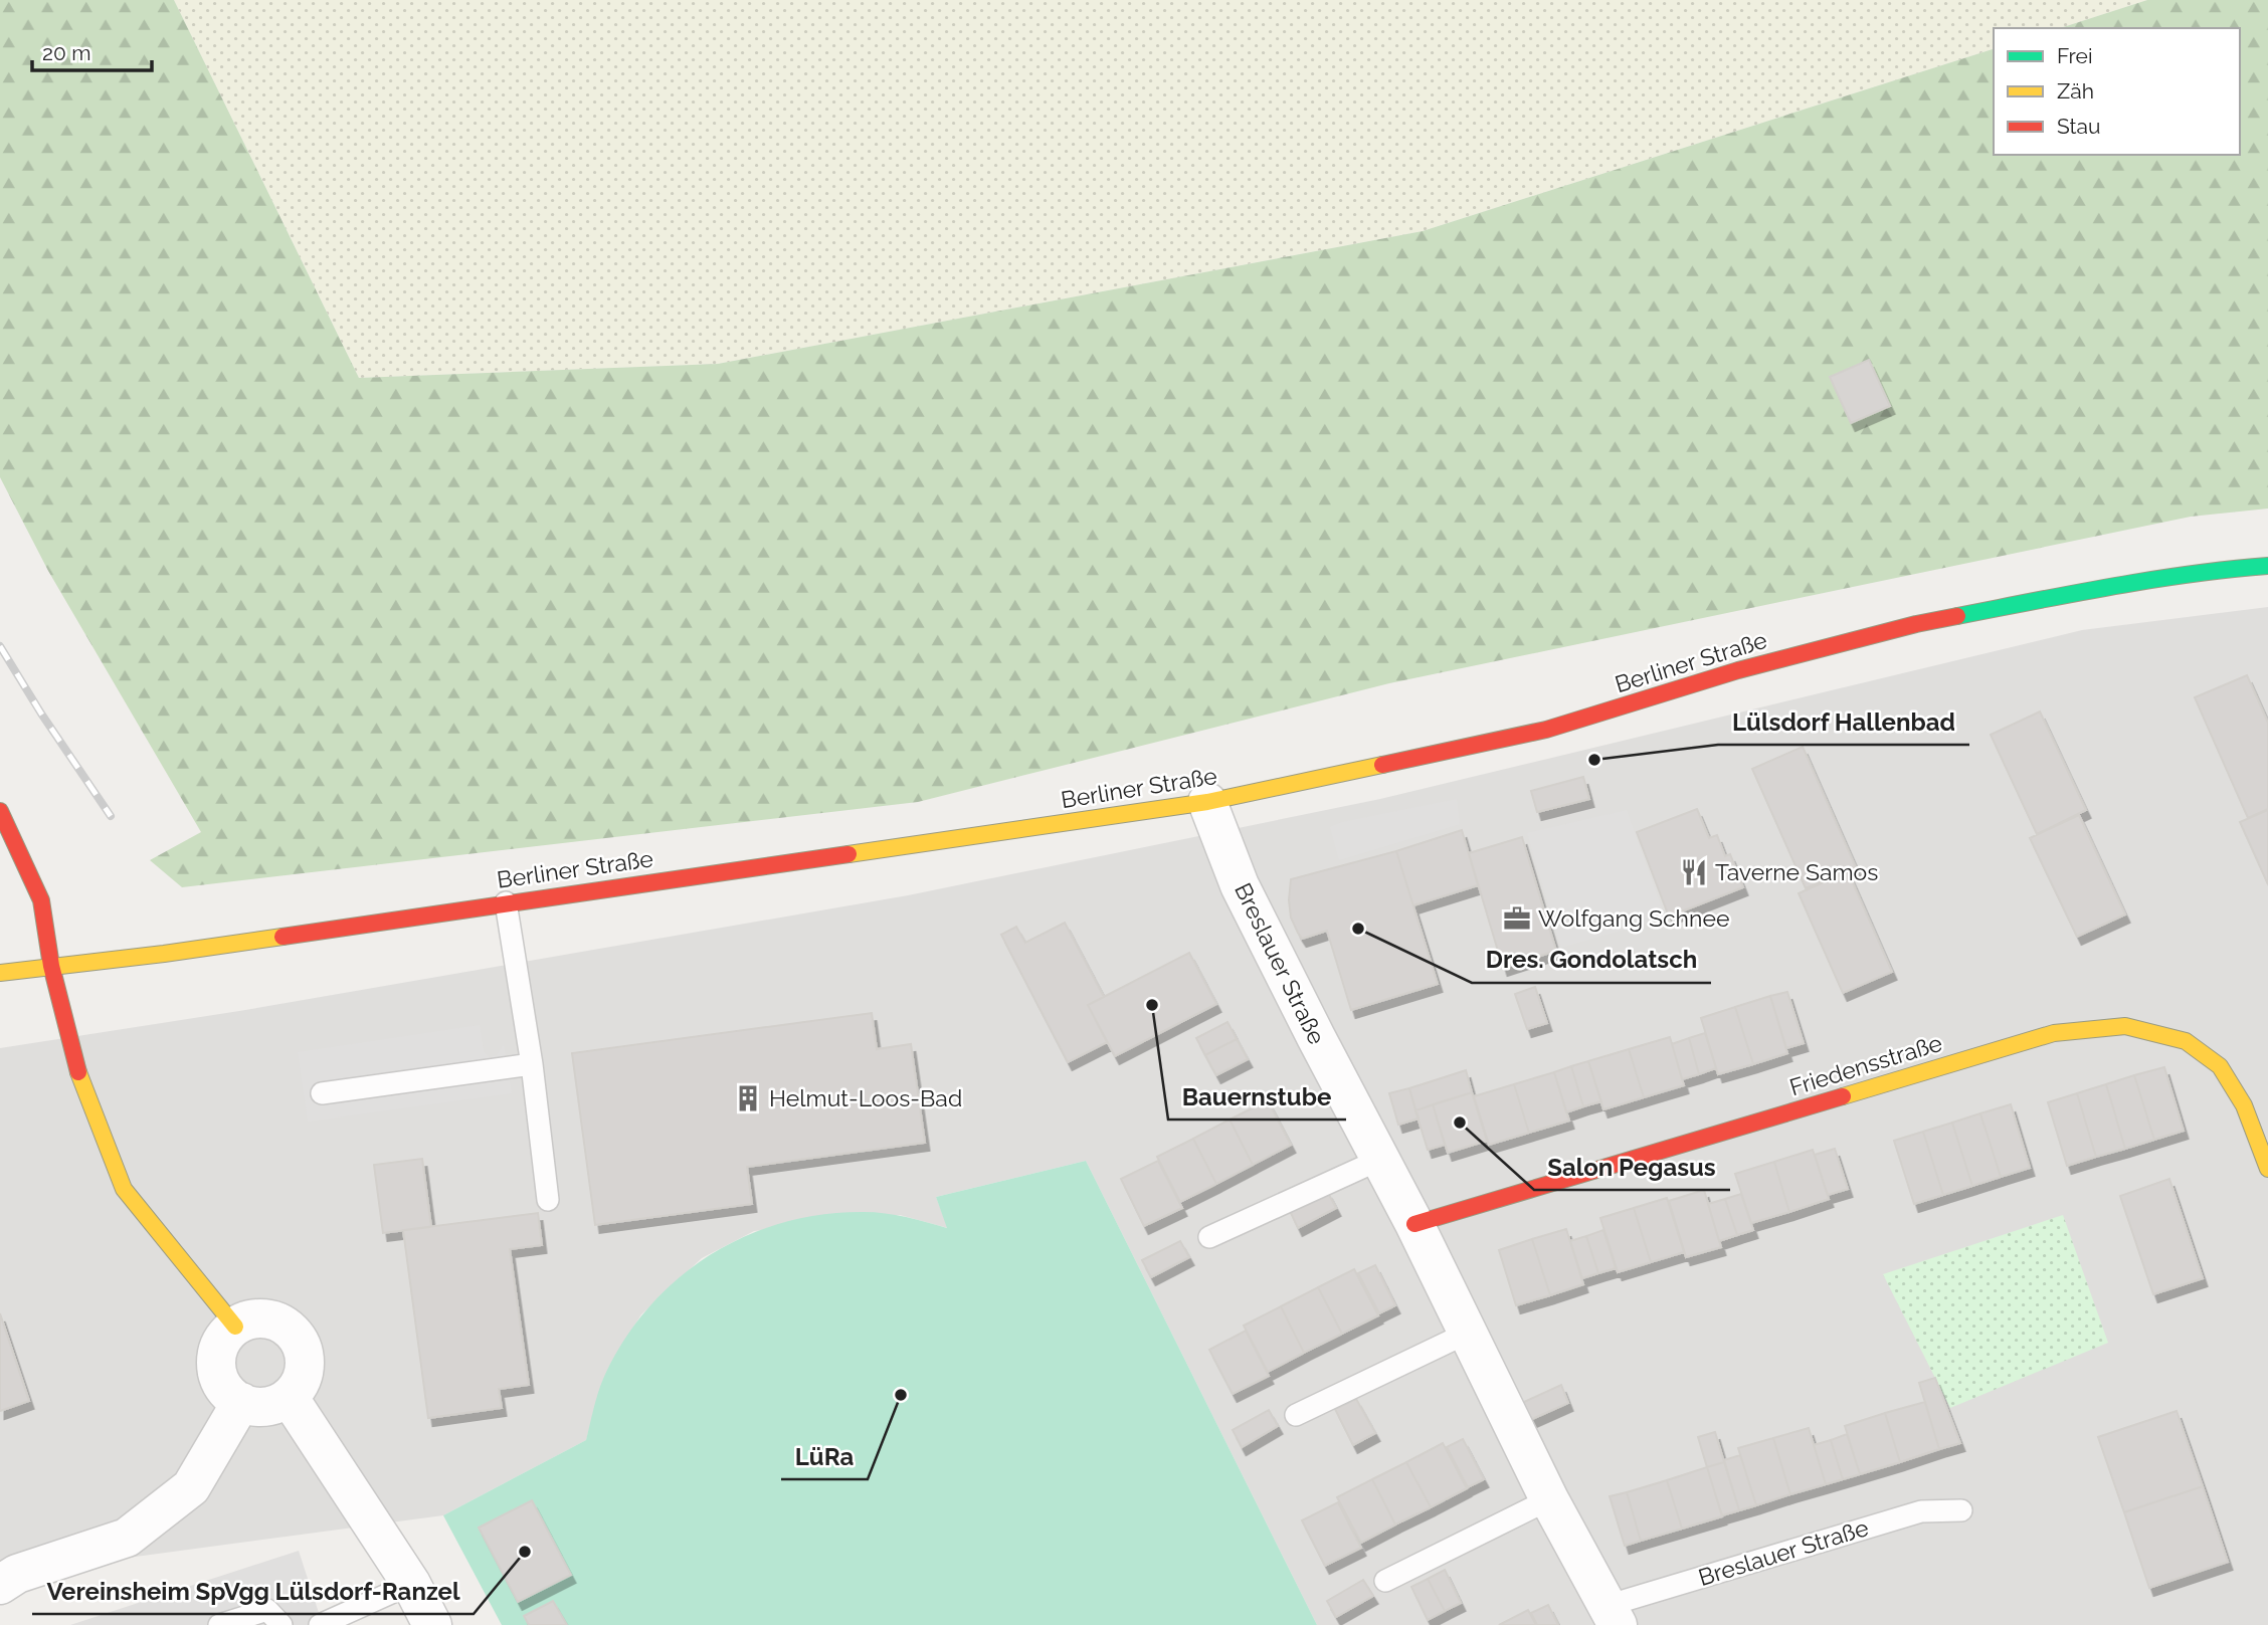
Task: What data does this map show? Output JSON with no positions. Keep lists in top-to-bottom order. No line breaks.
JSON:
{"streets":{"street":["Berliner Straße","Breslauer Straße","Friedensstraße"]},"crossings":[["Berliner Straße","Breslauer Straße"],["Breslauer Straße","Friedensstraße"]],"places":{"other":["Lülsdorf Hallenbad","Dres. Gondolatsch","Bauernstube","Salon Pegasus","LüRa","Vereinsheim SpVgg Lülsdorf-Ranzel"],"restaurant":["Taverne Samos"],"office":["Wolfgang Schnee"],"building":["Helmut-Loos-Bad"]},"legend":["Frei","Zäh","Stau"],"scale_bar":"20 m"}
